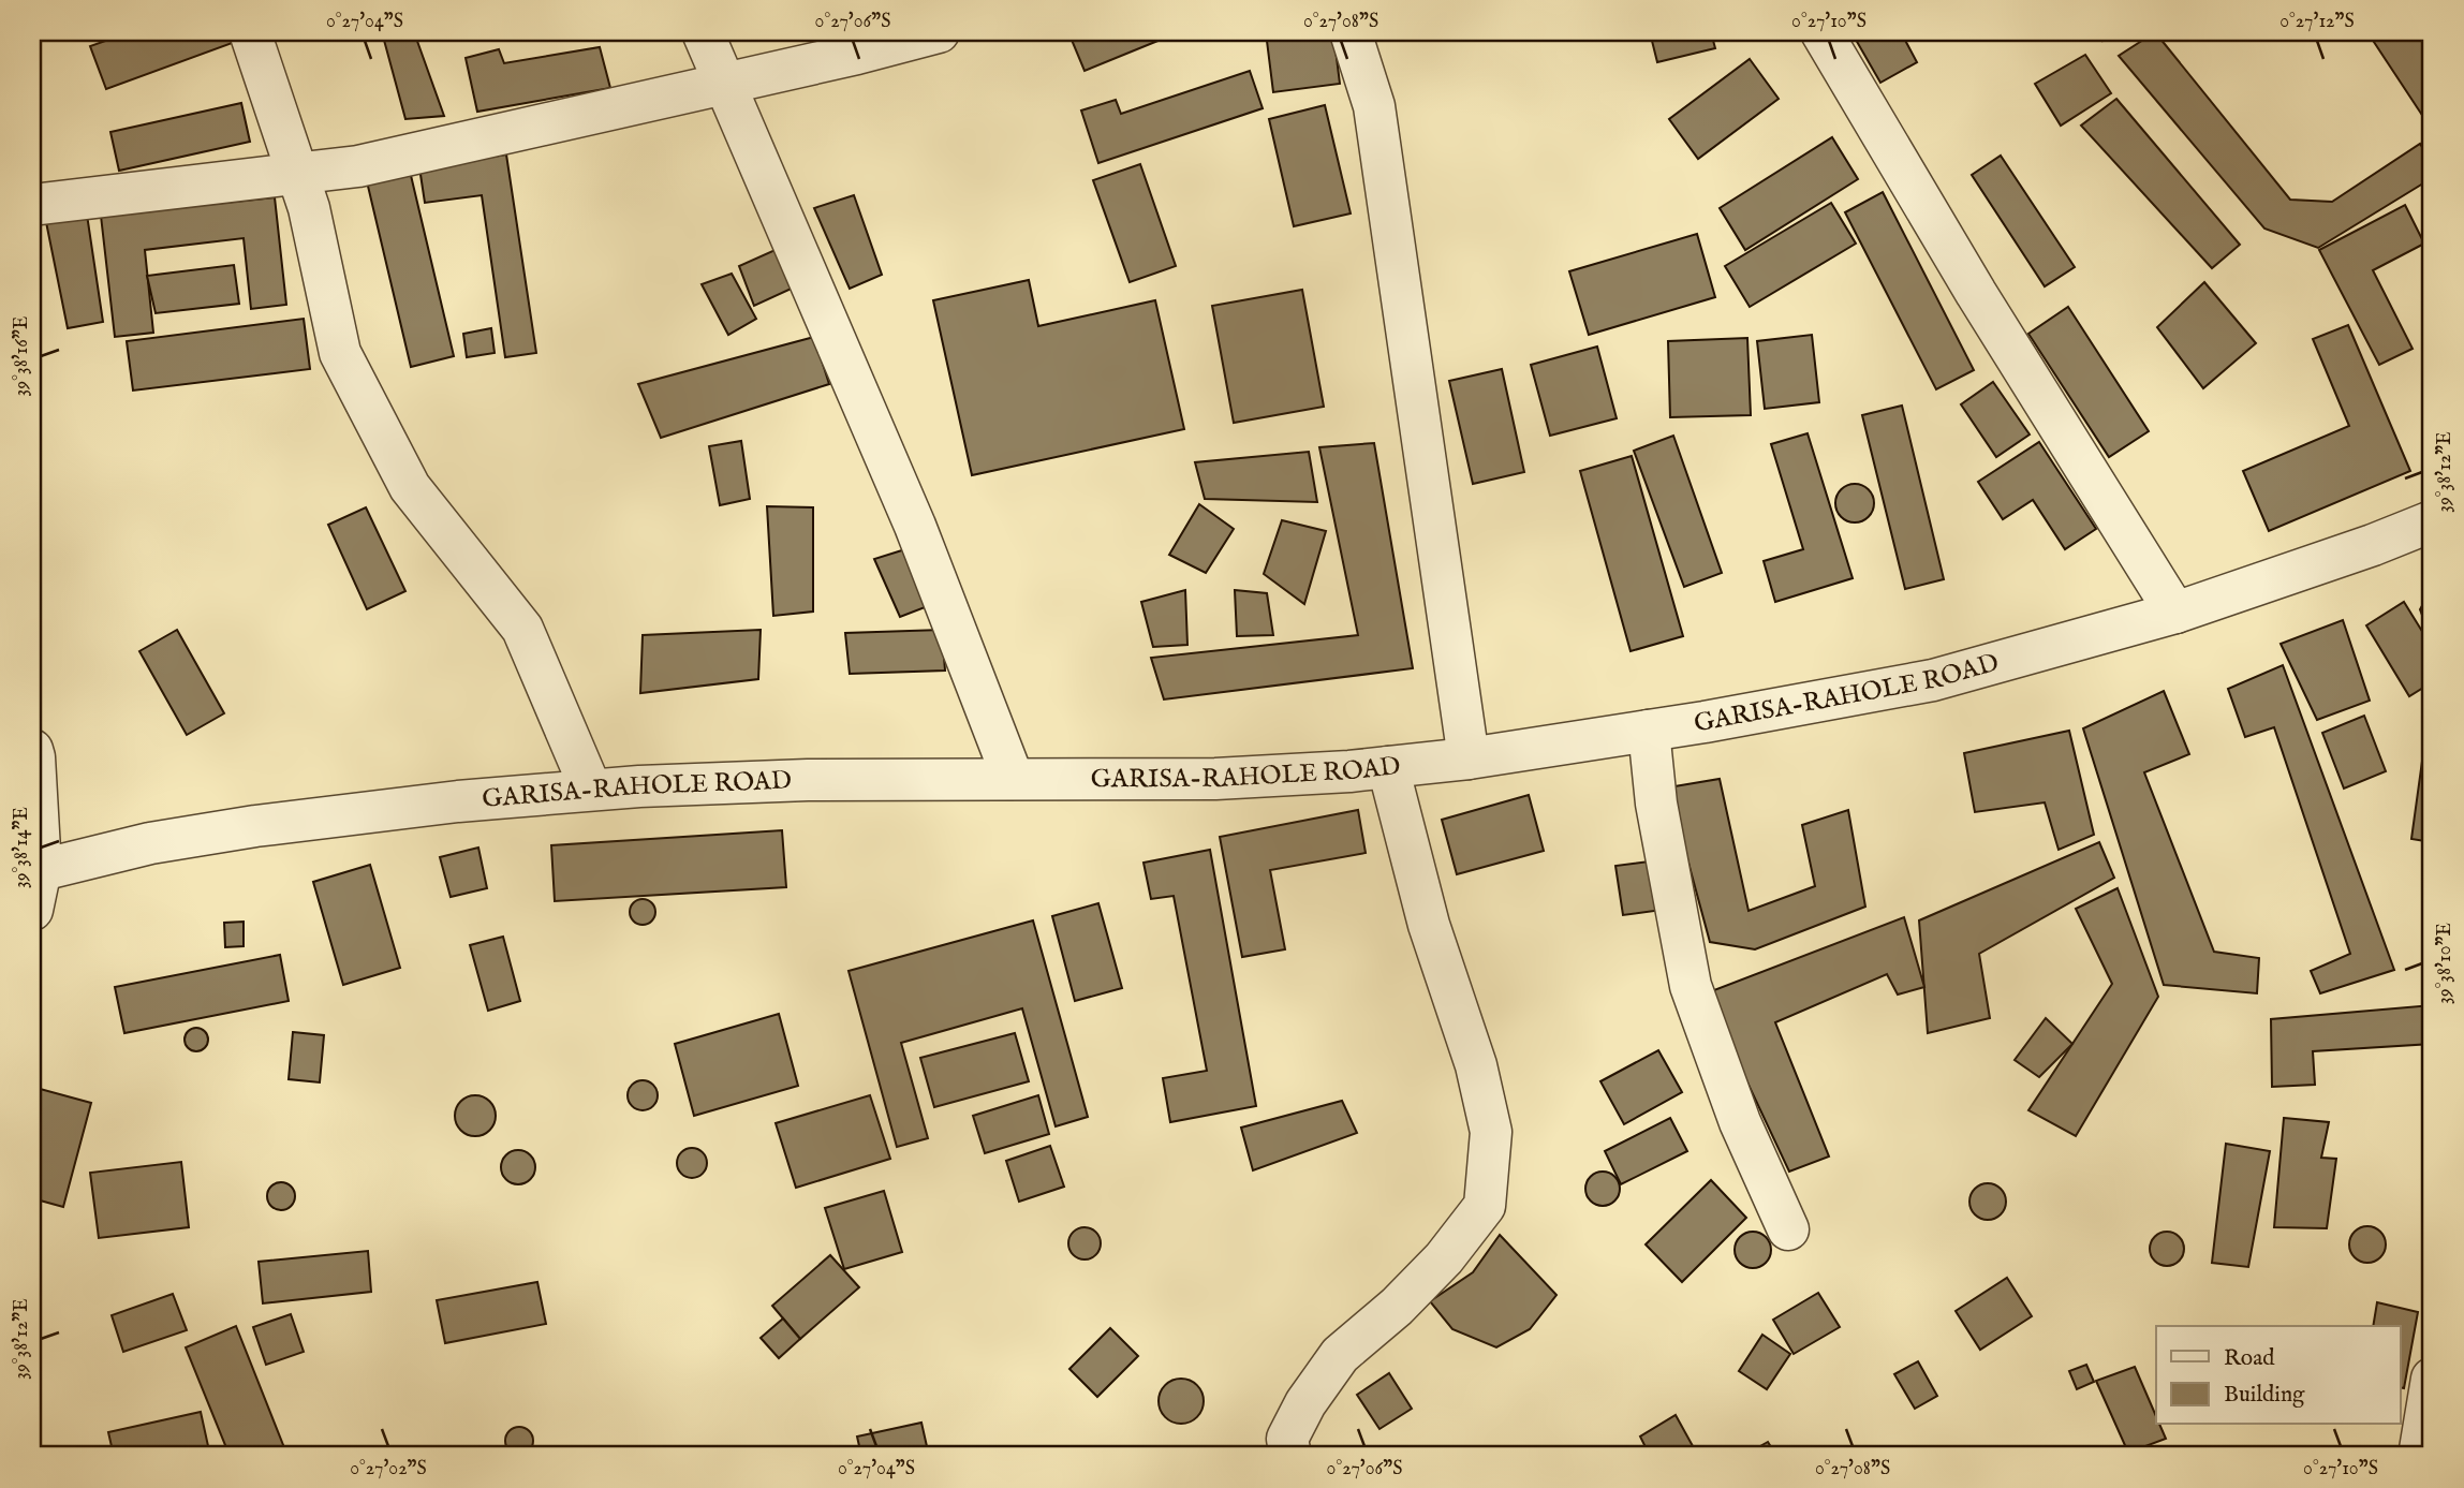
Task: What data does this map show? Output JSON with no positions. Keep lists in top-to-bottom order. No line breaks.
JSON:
{"streets":{"street":["GARISA-RAHOLE ROAD"]},"legend":["Road","Building"],"coordinates":["0°27'04\"S","0°27'06\"S","0°27'08\"S","0°27'10\"S","0°27'12\"S","39°38'16\"E","39°38'12\"E","39°38'14\"E","39°38'10\"E","0°27'02\"S"]}
